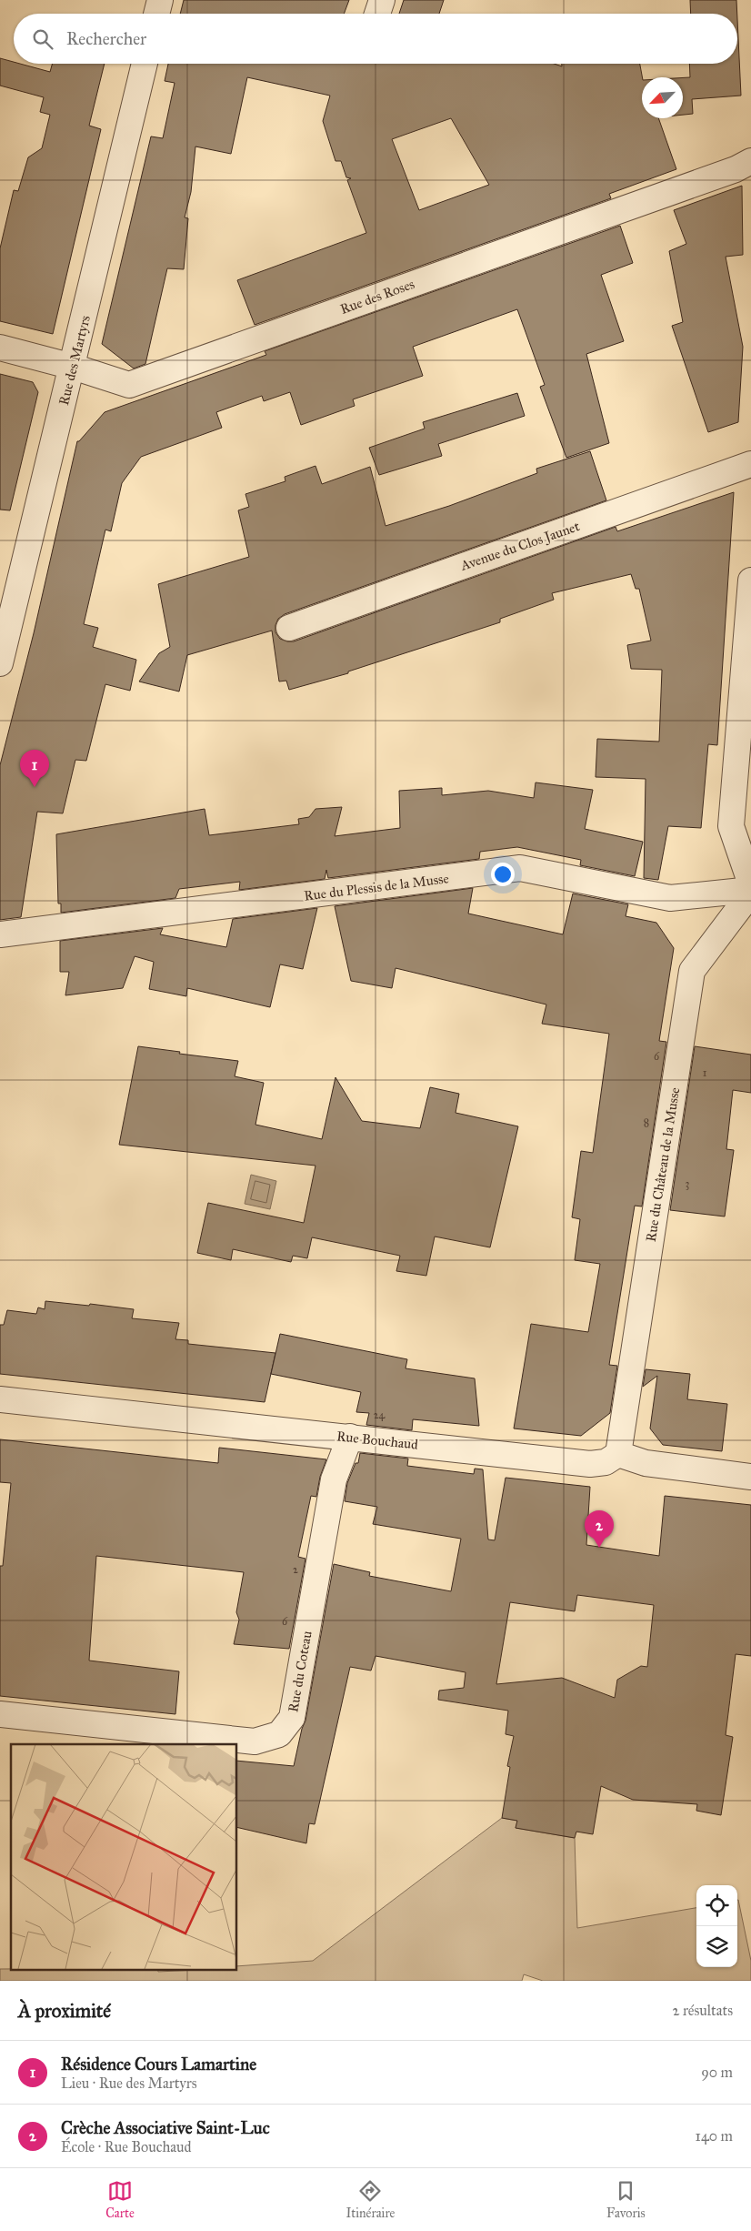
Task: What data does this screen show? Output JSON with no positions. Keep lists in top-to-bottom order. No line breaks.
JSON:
{"streets":{"street":["Rue des Roses","Rue des Martyrs","Avenue du Clos Jaunet","Rue du Plessis de la Musse","Rue du Château de la Musse","Rue Bouchaud","Rue du Coteau"]},"crossings":[["Rue des Roses","Rue des Martyrs"],["Rue du Plessis de la Musse","Rue du Château de la Musse"],["Rue du Château de la Musse","Rue Bouchaud"],["Rue Bouchaud","Rue du Coteau"]],"house_numbers":["6","1","8","3","24","2","6"],"north":"bottom left","page":{"search":"Rechercher","pins":["1","2"],"heading":["À proximité","2 résultats"],"list":[{"mark":"1","name":"Résidence Cours Lamartine","note":"Lieu · Rue des Martyrs","value":"90 m"},{"mark":"2","name":"Crèche Associative Saint-Luc","note":"École · Rue Bouchaud","value":"140 m"}],"nav":["Carte","Itinéraire","Favoris"]}}
